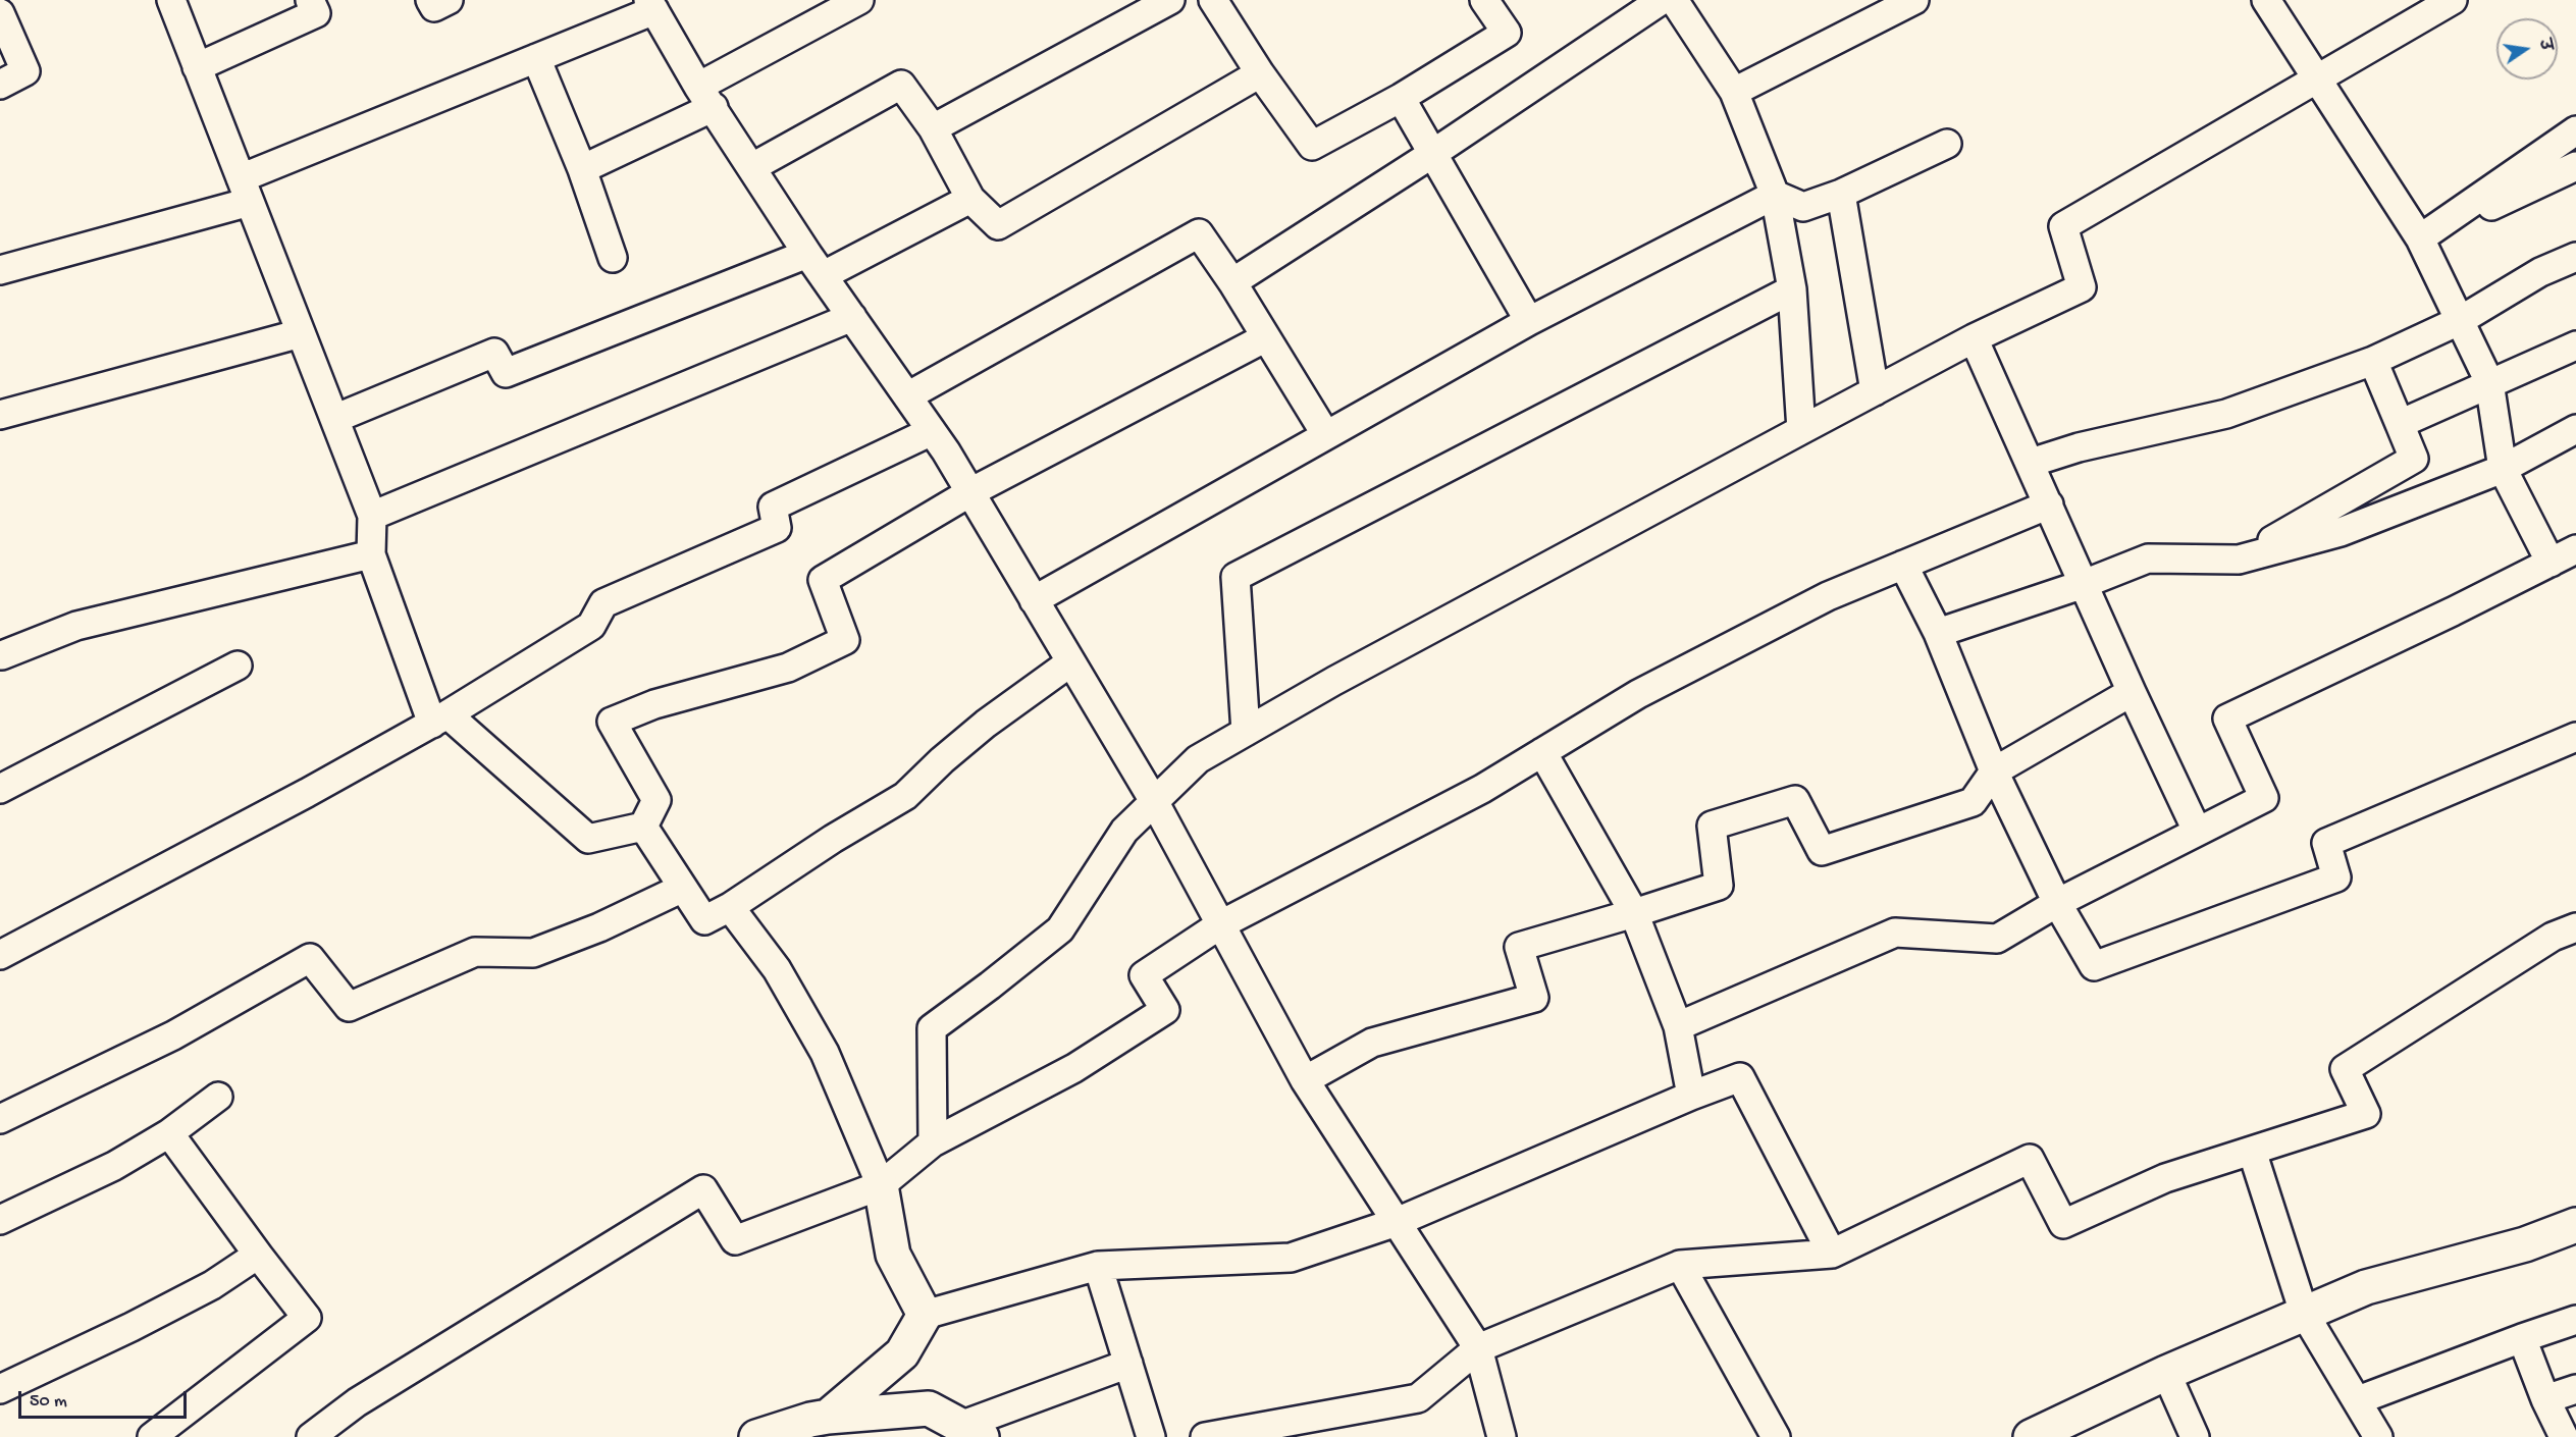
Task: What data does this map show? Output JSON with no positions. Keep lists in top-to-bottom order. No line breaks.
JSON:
{"scale_bar":"50 m","north":"right"}
